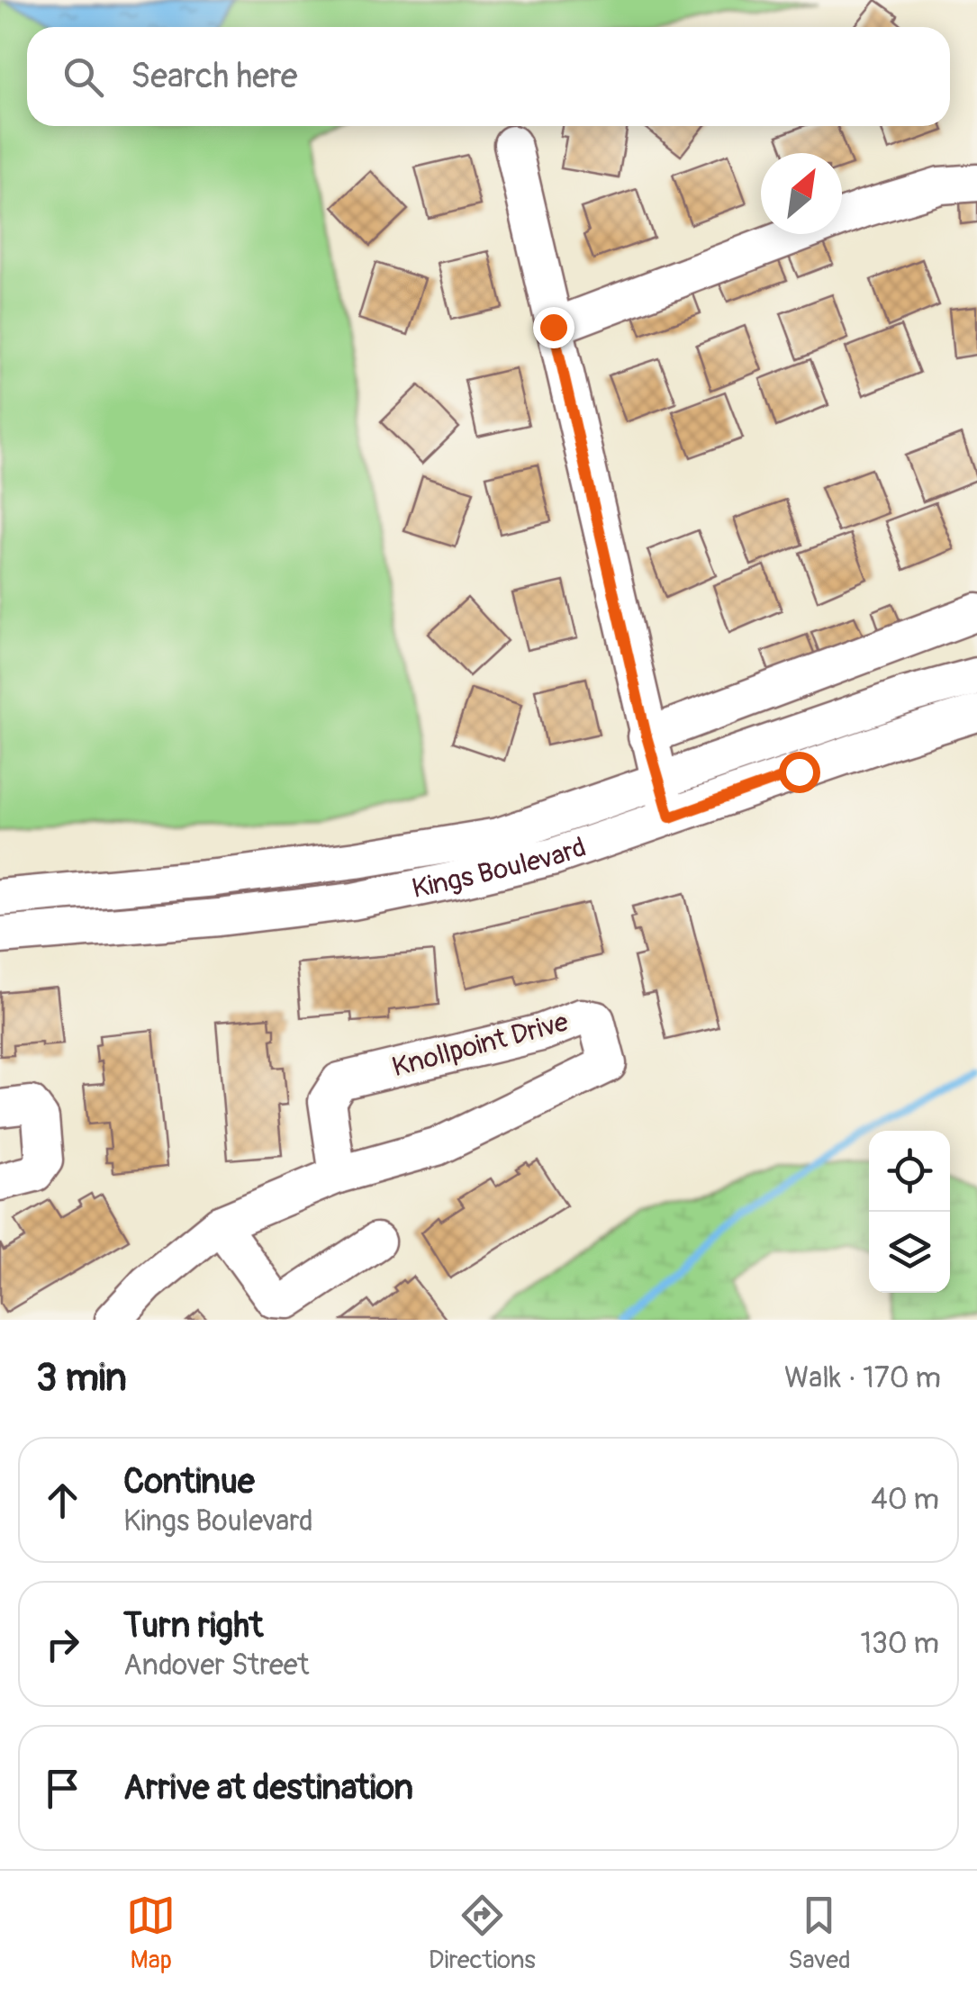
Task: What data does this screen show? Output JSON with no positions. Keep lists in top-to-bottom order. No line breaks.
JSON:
{"streets":{"street":["Kings Boulevard","Knollpoint Drive"]},"north":"top right","page":{"search":"Search here","heading":["3 min","Walk · 170 m"],"list":[["Continue","Kings Boulevard","40 m"],["Turn right","Andover Street","130 m"],"Arrive at destination"],"nav":["Map","Directions","Saved"]}}
